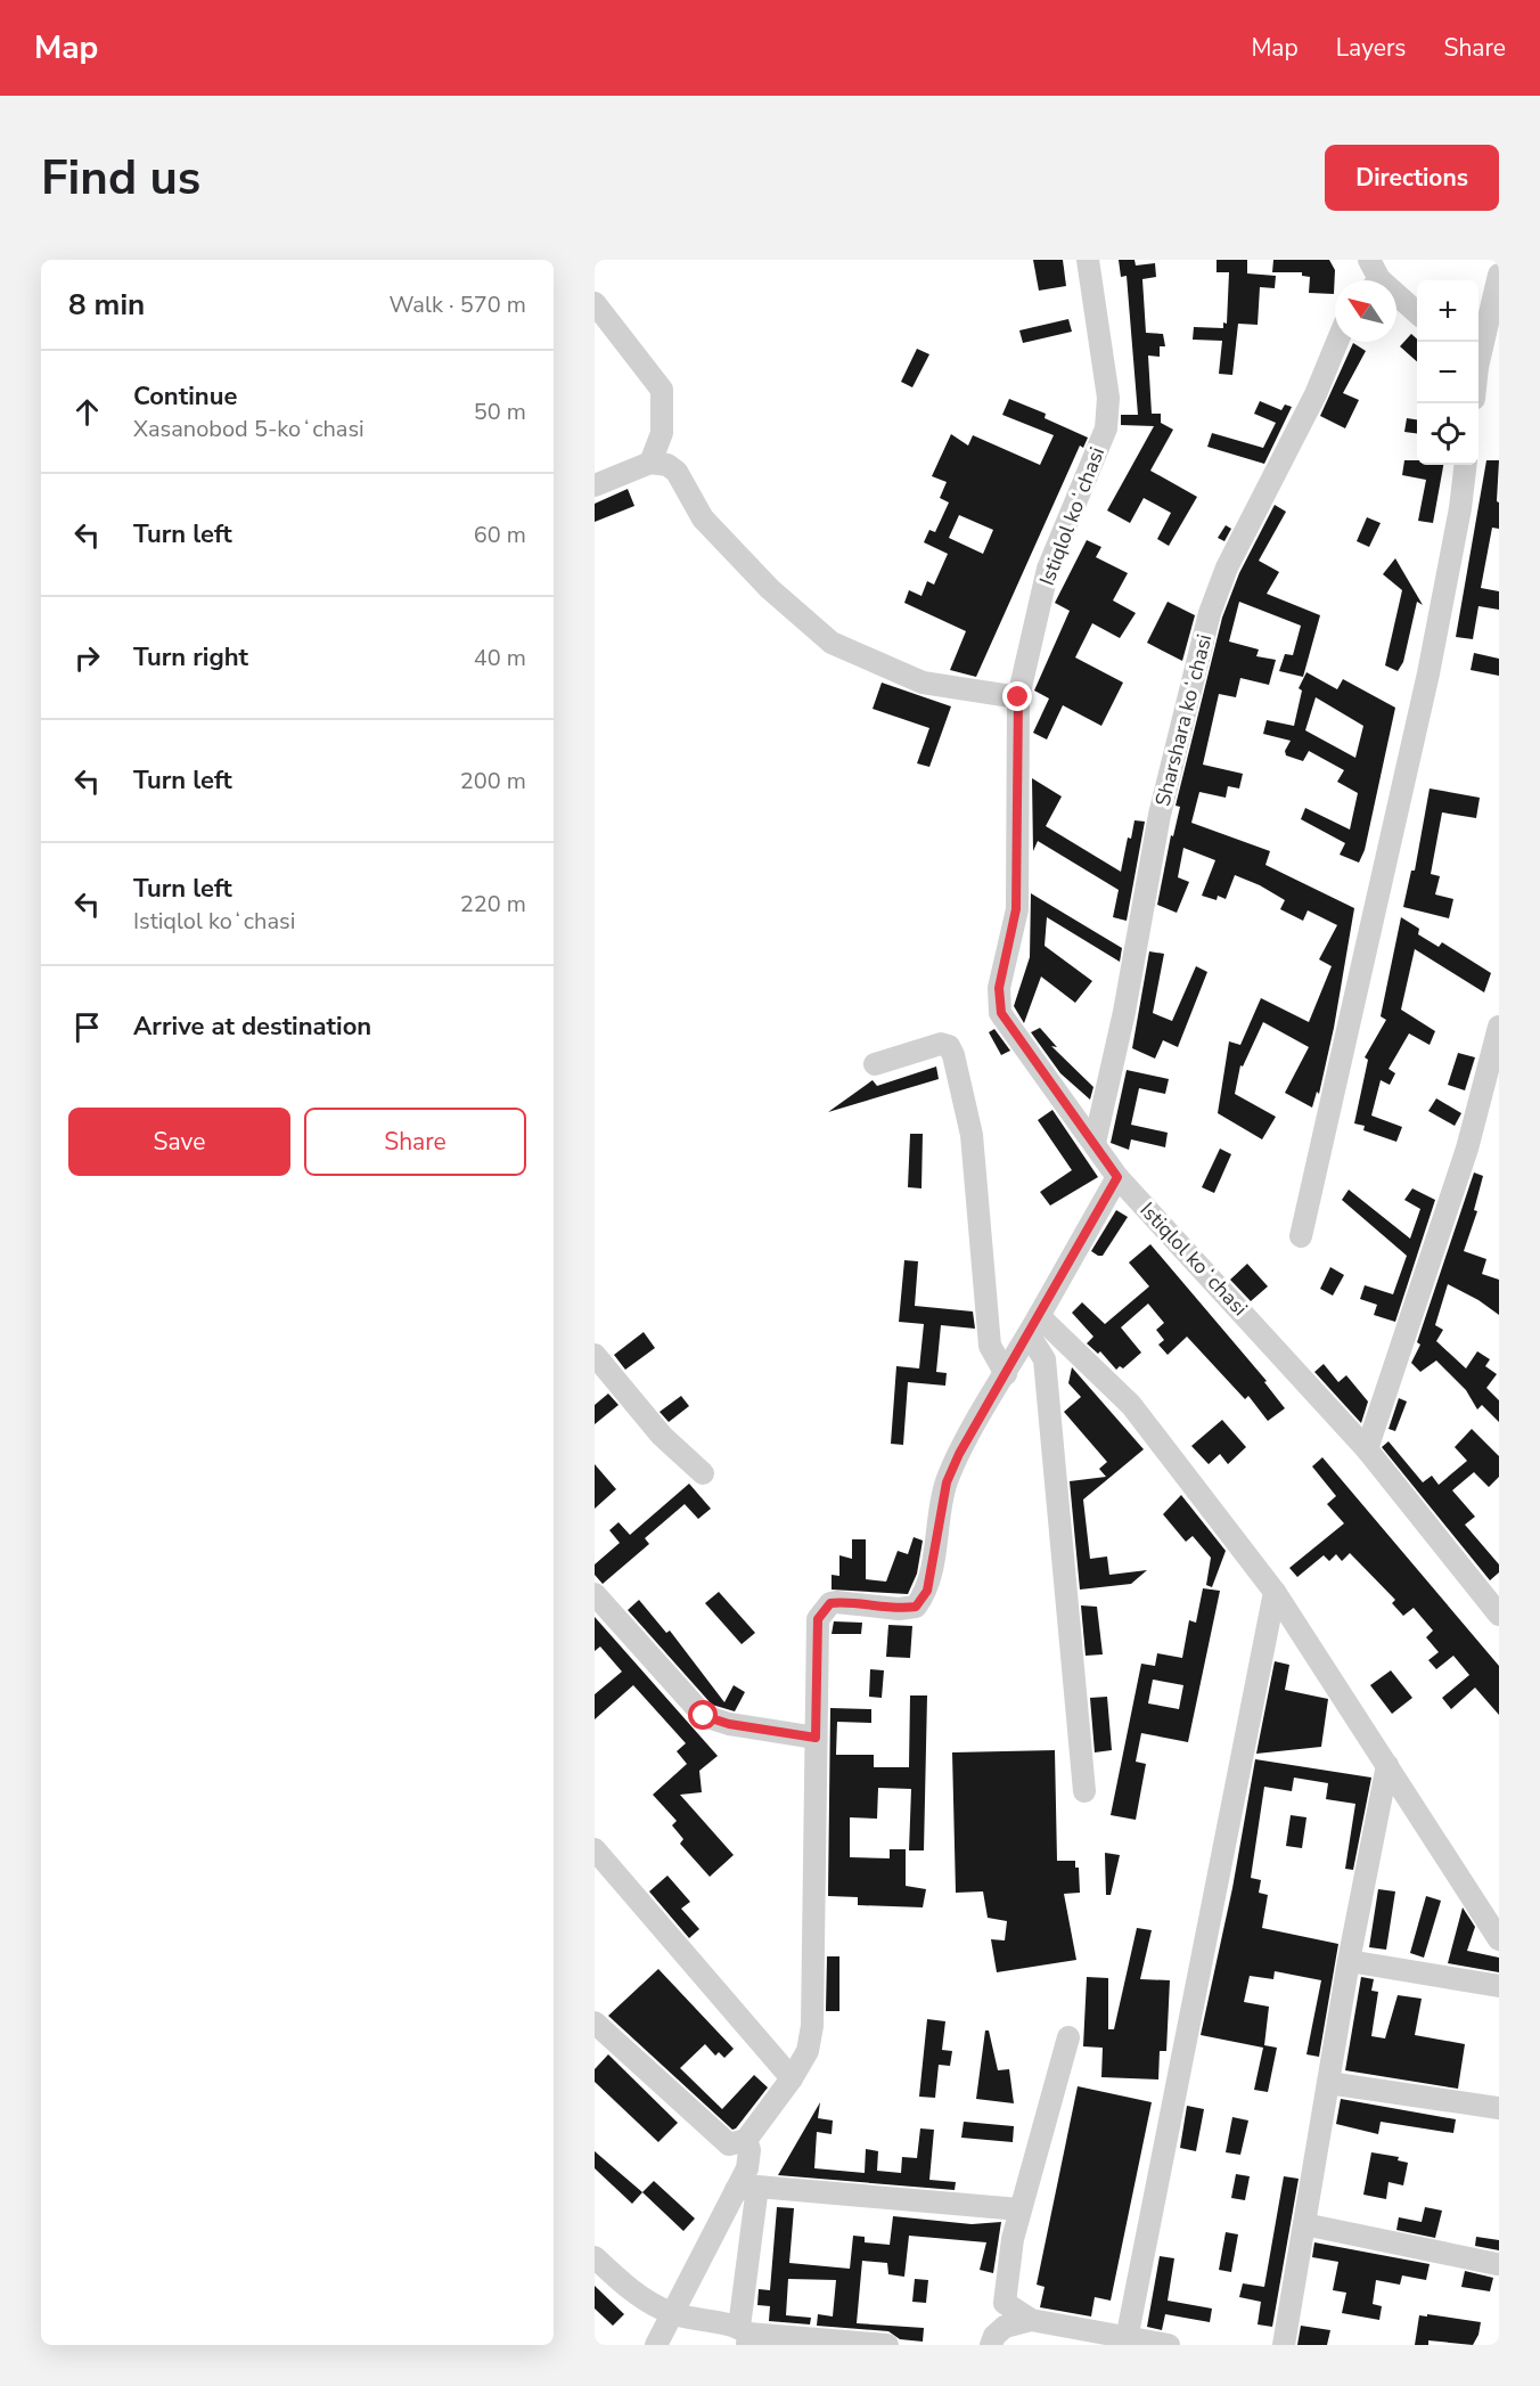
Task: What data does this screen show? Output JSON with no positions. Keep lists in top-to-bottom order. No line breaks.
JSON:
{"streets":{"street":["Istiqlol koʻchasi","Sharshara koʻchasi"]},"crossings":[["Istiqlol koʻchasi","Sharshara koʻchasi"]],"north":"top left","page":{"header":"Map","nav":["Map","Layers","Share"],"buttons":["Directions",["Save","Share"]],"title":"Find us","heading":["8 min","Walk · 570 m"],"map_buttons":["+","−"],"list":[["Continue","Xasanobod 5-koʻchasi","50 m"],["Turn left","60 m"],["Turn right","40 m"],["Turn left","200 m"],["Turn left","Istiqlol koʻchasi","220 m"],"Arrive at destination"]}}
